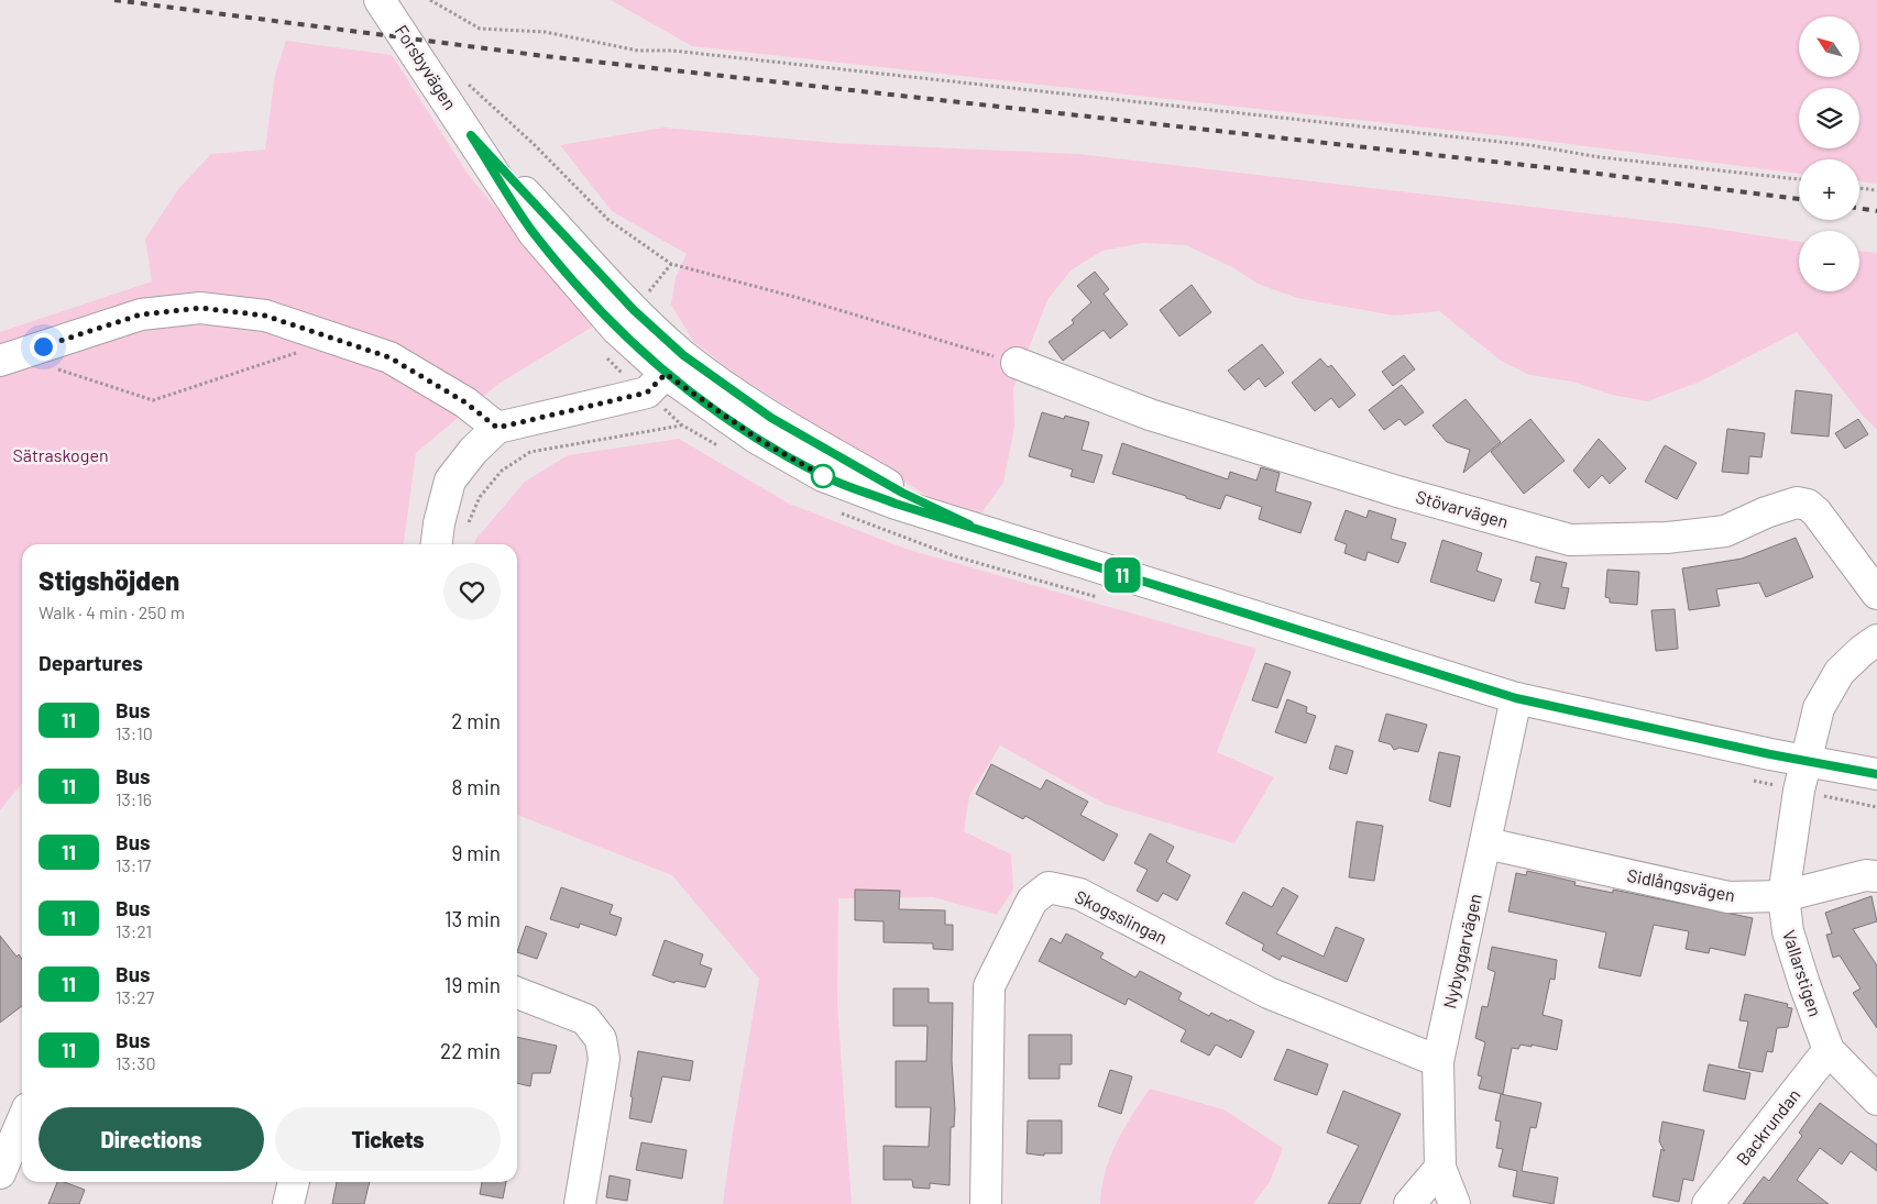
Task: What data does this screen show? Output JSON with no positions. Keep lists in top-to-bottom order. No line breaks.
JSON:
{"streets":{"street":["Forsbyvägen","Stövarvägen","Sidlångsvägen","Skogsslingan","Nybyggarvägen","Vallarstigen","Backrundan"]},"crossings":[["Forsbyvägen","Nybyggarvägen"],["Forsbyvägen","Vallarstigen"],["Sidlångsvägen","Nybyggarvägen"],["Sidlångsvägen","Vallarstigen"],["Skogsslingan","Nybyggarvägen"],["Vallarstigen","Backrundan"]],"parks":["Sätraskogen"],"lines":["bus line 11"],"north":"top left","page":{"on_map":"11","map_buttons":["+","−"],"heading":[["Stigshöjden","Walk · 4 min · 250 m"],"Departures"],"list":[{"mark":"11","name":"Bus","note":"13:10","value":"2 min"},{"mark":"11","name":"Bus","note":"13:16","value":"8 min"},{"mark":"11","name":"Bus","note":"13:17","value":"9 min"},{"mark":"11","name":"Bus","note":"13:21","value":"13 min"},{"mark":"11","name":"Bus","note":"13:27","value":"19 min"},{"mark":"11","name":"Bus","note":"13:30","value":"22 min"}],"buttons":["Directions","Tickets"]}}
